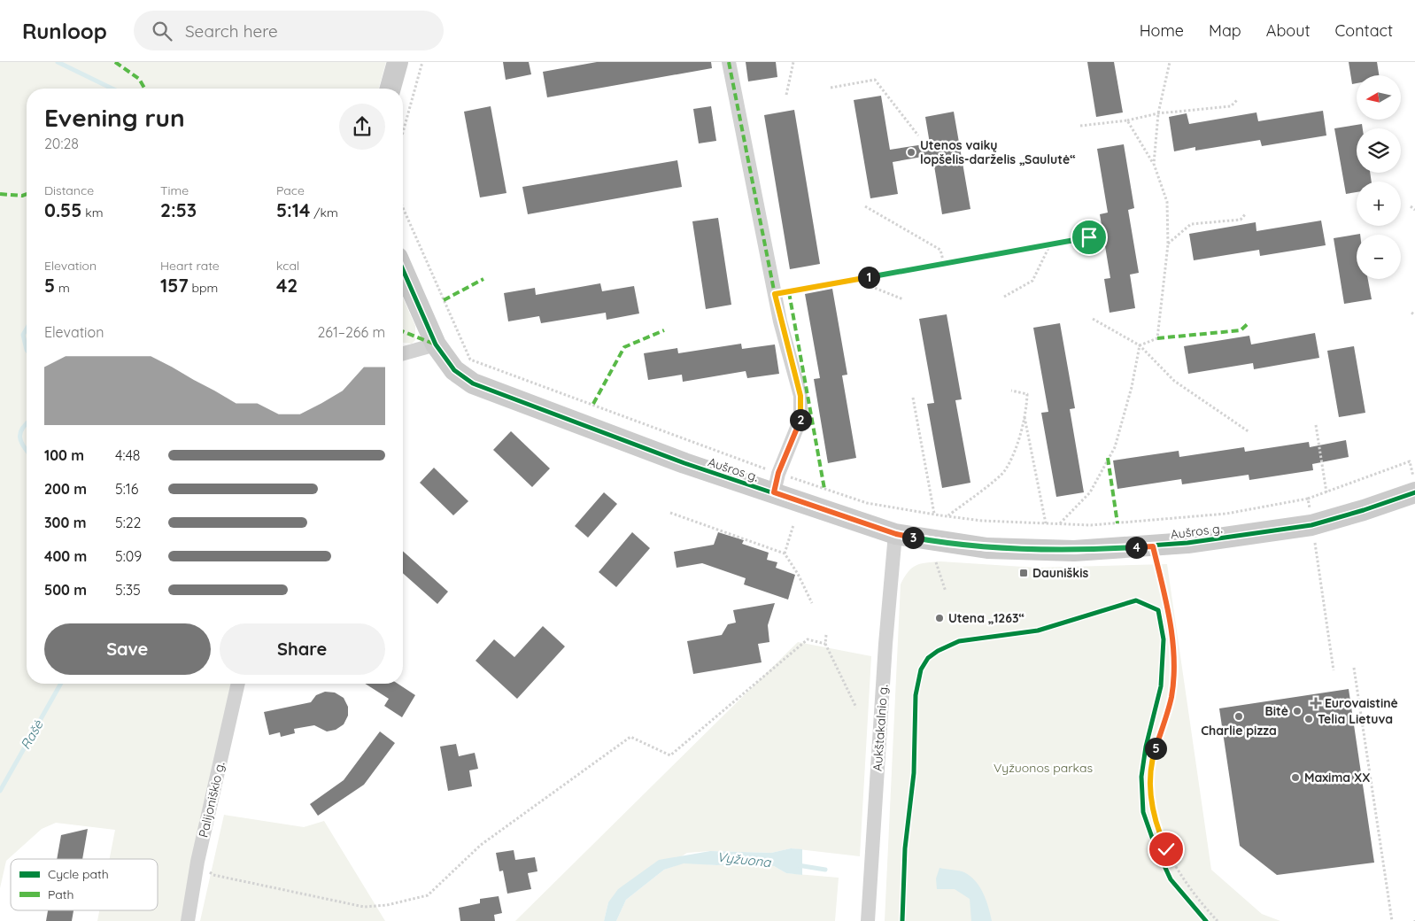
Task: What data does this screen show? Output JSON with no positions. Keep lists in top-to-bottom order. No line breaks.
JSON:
{"streets":{"street":["Aušros g.","Aukštakalnio g.","Palijoniškio g."]},"crossings":[["Aušros g.","Aukštakalnio g."]],"water":["Rašė","Vyžuona"],"parks":["Vyžuonos parkas"],"places":{"other":["Utenos vaikų lopšelis-darželis „Saulutė“","Utena „1263“","Bitė","Charlie pizza","Telia Lietuva","Maxima XX"],"transit":["Dauniškis"],"health":["Eurovaistinė"]},"legend":["Cycle path","Path"],"north":"left","page":{"header":"Runloop","search":"Search here","nav":["Home","Map","About","Contact"],"map_buttons":["+","−"],"heading":["Evening run","20:28"],"stats":[["Distance","0.55 km"],["Time","2:53"],["Pace","5:14 /km"],["Elevation","5 m"],["Heart rate","157 bpm"],["kcal","42"]],"pins":["1","2","3","4","5"],"chart":["Elevation","261–266 m"],"list":[{"name":"100 m","note":"4:48"},{"name":"200 m","note":"5:16"},{"name":"300 m","note":"5:22"},{"name":"400 m","note":"5:09"},{"name":"500 m","note":"5:35"}],"buttons":["Save","Share"]}}
